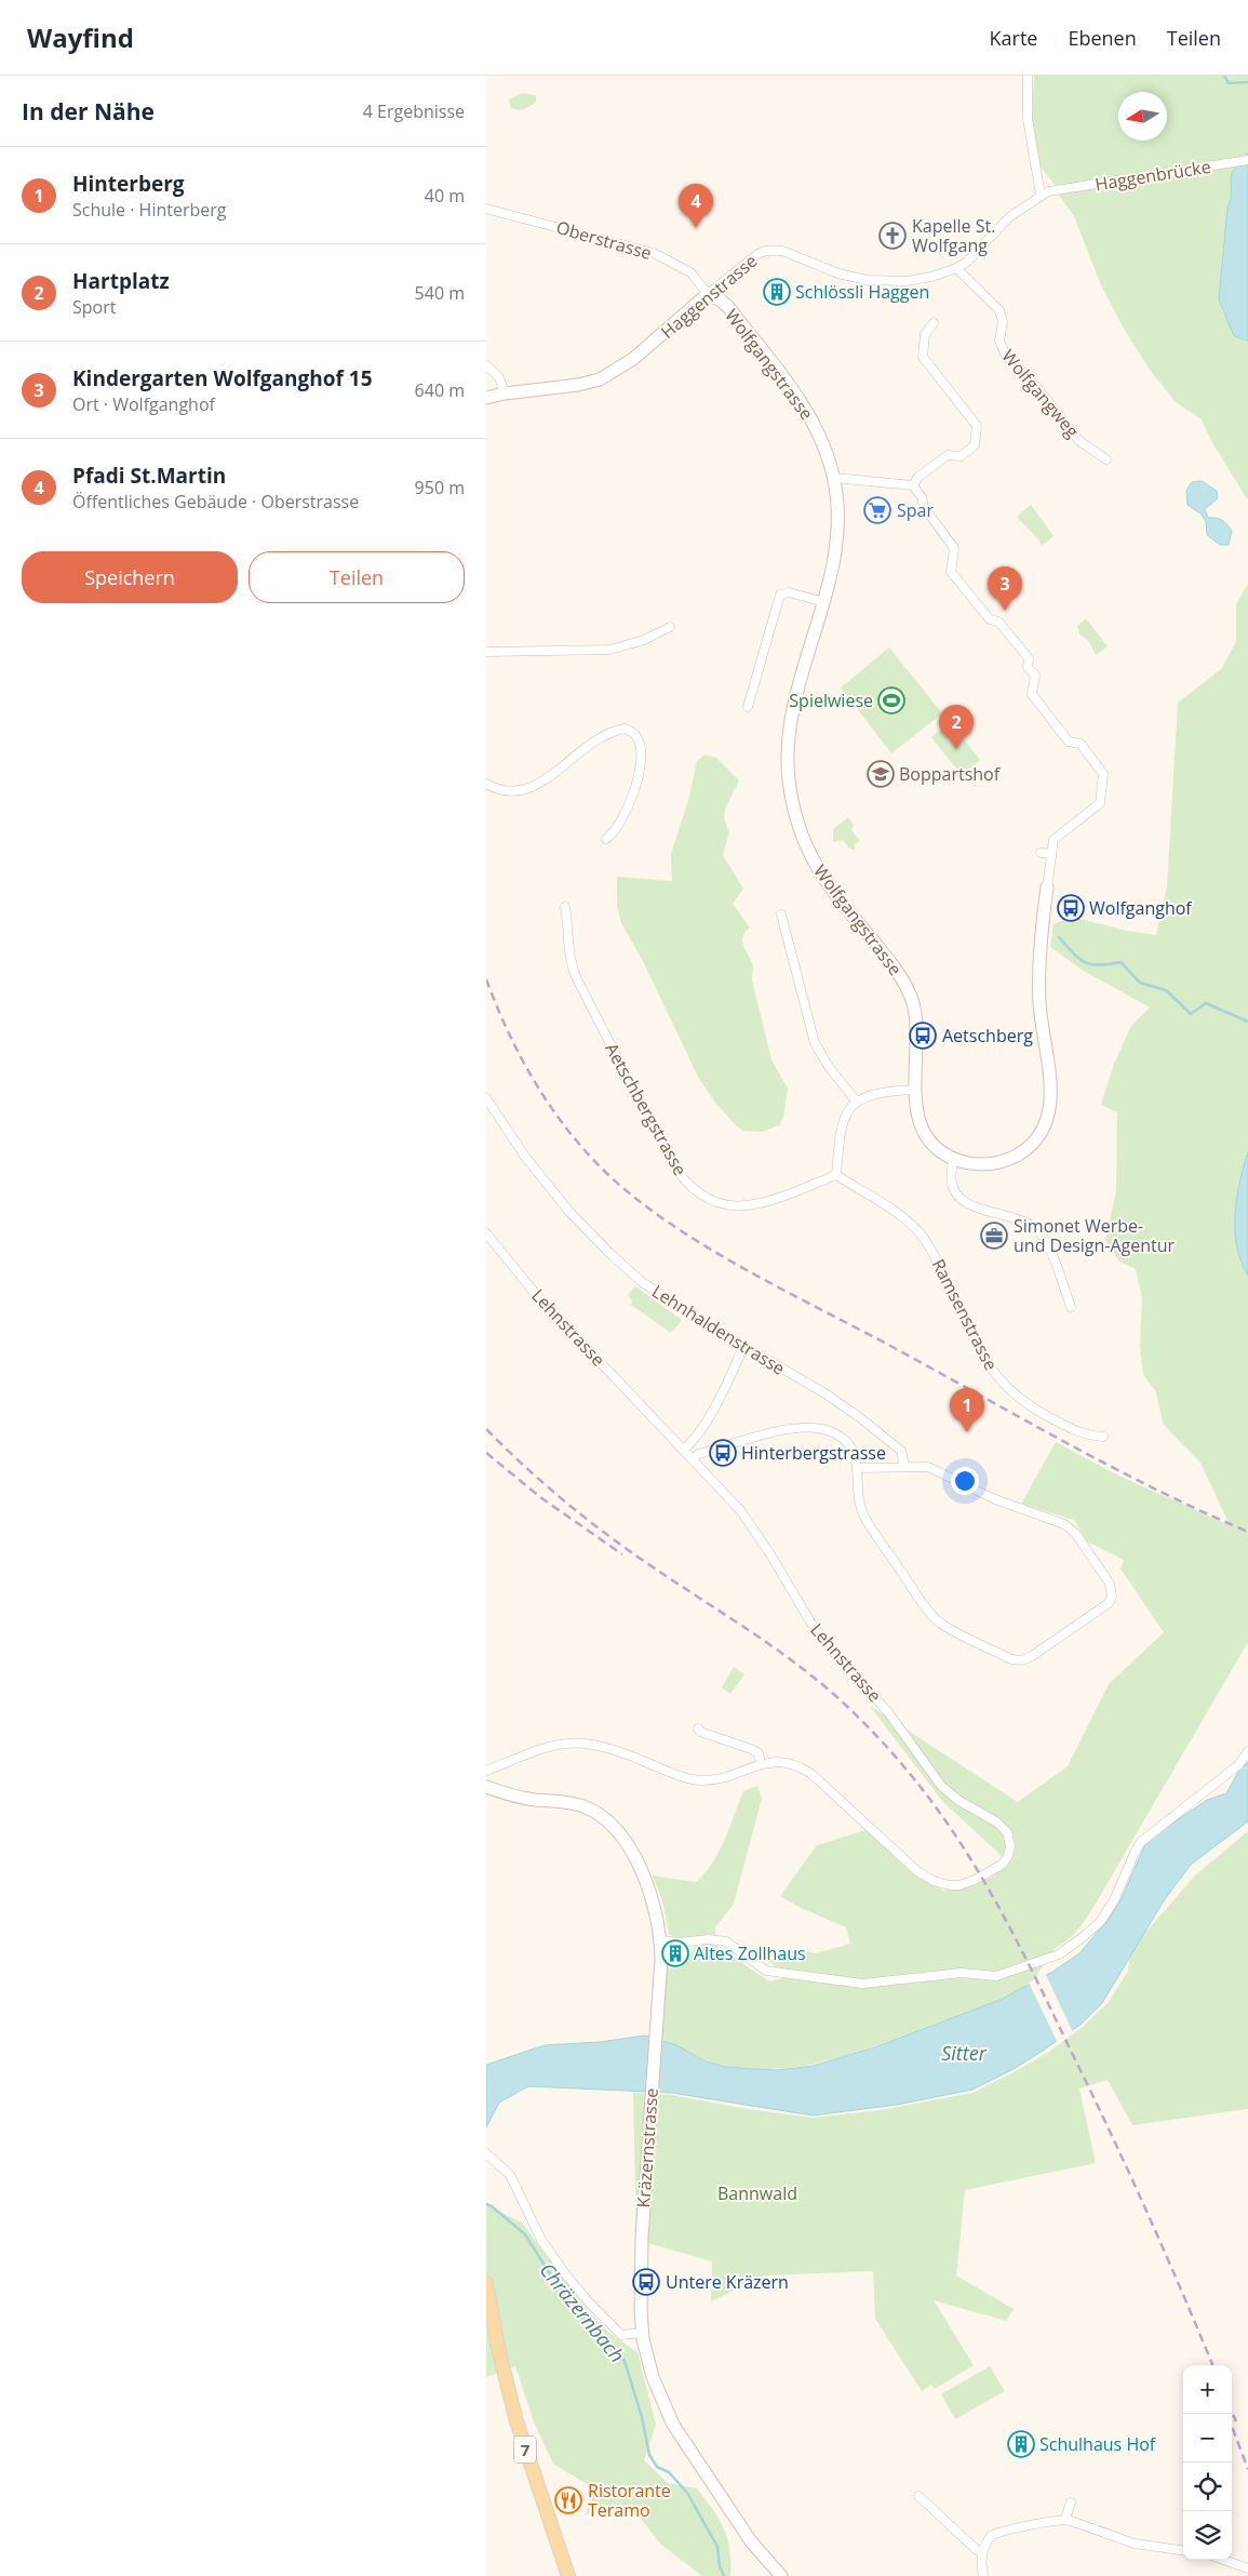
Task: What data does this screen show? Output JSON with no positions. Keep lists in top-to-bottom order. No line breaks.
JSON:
{"streets":{"main road":["7"],"street":["Haggenbrücke","Oberstrasse","Haggenstrasse","Wolfgangstrasse","Wolfgangweg","Aetschbergstrasse","Ramsenstrasse","Lehnstrasse","Lehnhaldenstrasse","Kräzernstrasse"]},"crossings":[["Haggenbrücke","Haggenstrasse"],["Oberstrasse","Haggenstrasse"],["Oberstrasse","Wolfgangstrasse"],["Haggenstrasse","Wolfgangstrasse"],["Haggenstrasse","Wolfgangweg"],["Aetschbergstrasse","Ramsenstrasse"]],"water":["Sitter","Chräzernbach"],"parks":["Bannwald"],"places":{"church":["Kapelle St. Wolfgang"],"building":["Schlössli Haggen","Altes Zollhaus","Schulhaus Hof"],"supermarket":["Spar"],"sports":["Spielwiese"],"school or university":["Boppartshof"],"bus stop":["Wolfganghof","Aetschberg","Hinterbergstrasse","Untere Kräzern"],"office":["Simonet Werbe- und Design-Agentur"],"restaurant":["Ristorante Teramo"]},"north":"left","page":{"header":"Wayfind","nav":["Karte","Ebenen","Teilen"],"heading":["In der Nähe","4 Ergebnisse"],"list":[{"mark":"1","name":"Hinterberg","note":"Schule · Hinterberg","value":"40 m"},{"mark":"2","name":"Hartplatz","note":"Sport","value":"540 m"},{"mark":"3","name":"Kindergarten Wolfganghof 15","note":"Ort · Wolfganghof","value":"640 m"},{"mark":"4","name":"Pfadi St.Martin","note":"Öffentliches Gebäude · Oberstrasse","value":"950 m"}],"pins":["4","3","2","1"],"buttons":["Speichern","Teilen"],"map_buttons":["+","−"]}}
